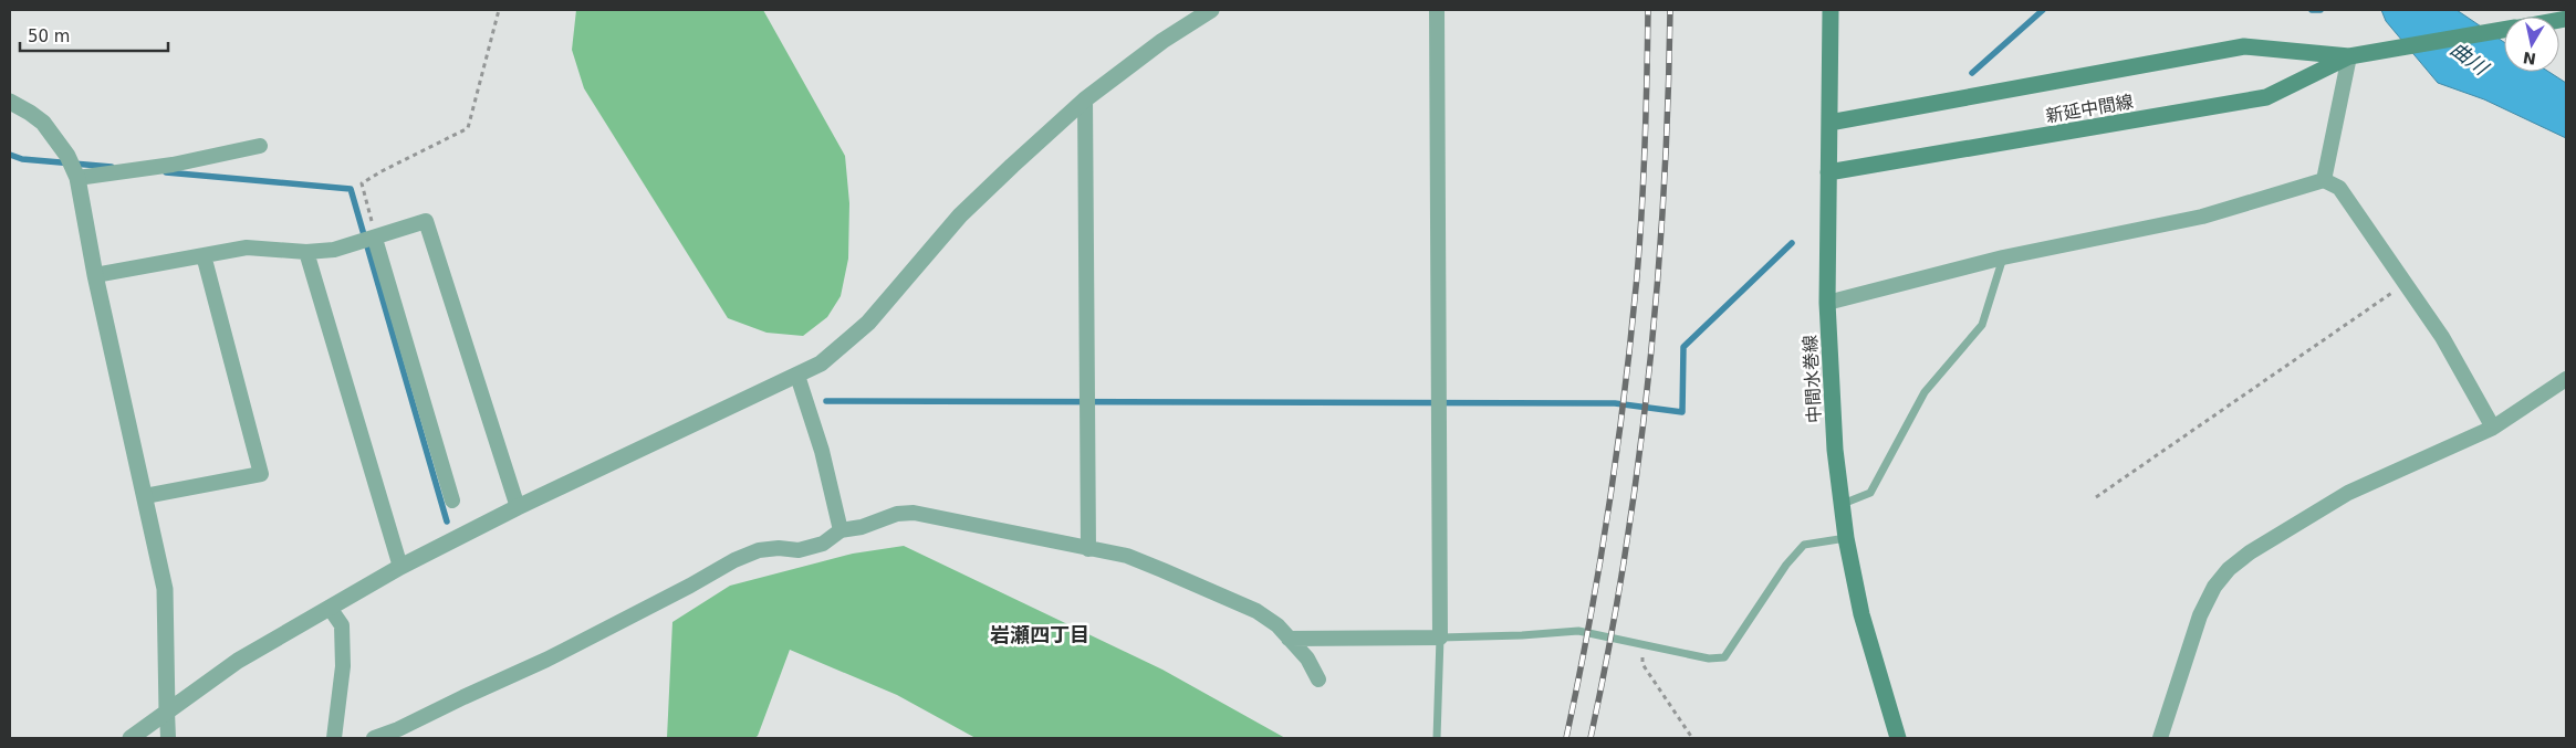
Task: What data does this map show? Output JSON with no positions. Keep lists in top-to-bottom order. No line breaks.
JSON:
{"streets":{"main road":["新延中間線","中間水巻線"]},"crossings":[["新延中間線","中間水巻線"]],"districts":["岩瀬四丁目"],"water":["曲川"],"scale_bar":"50 m","north":"bottom"}
